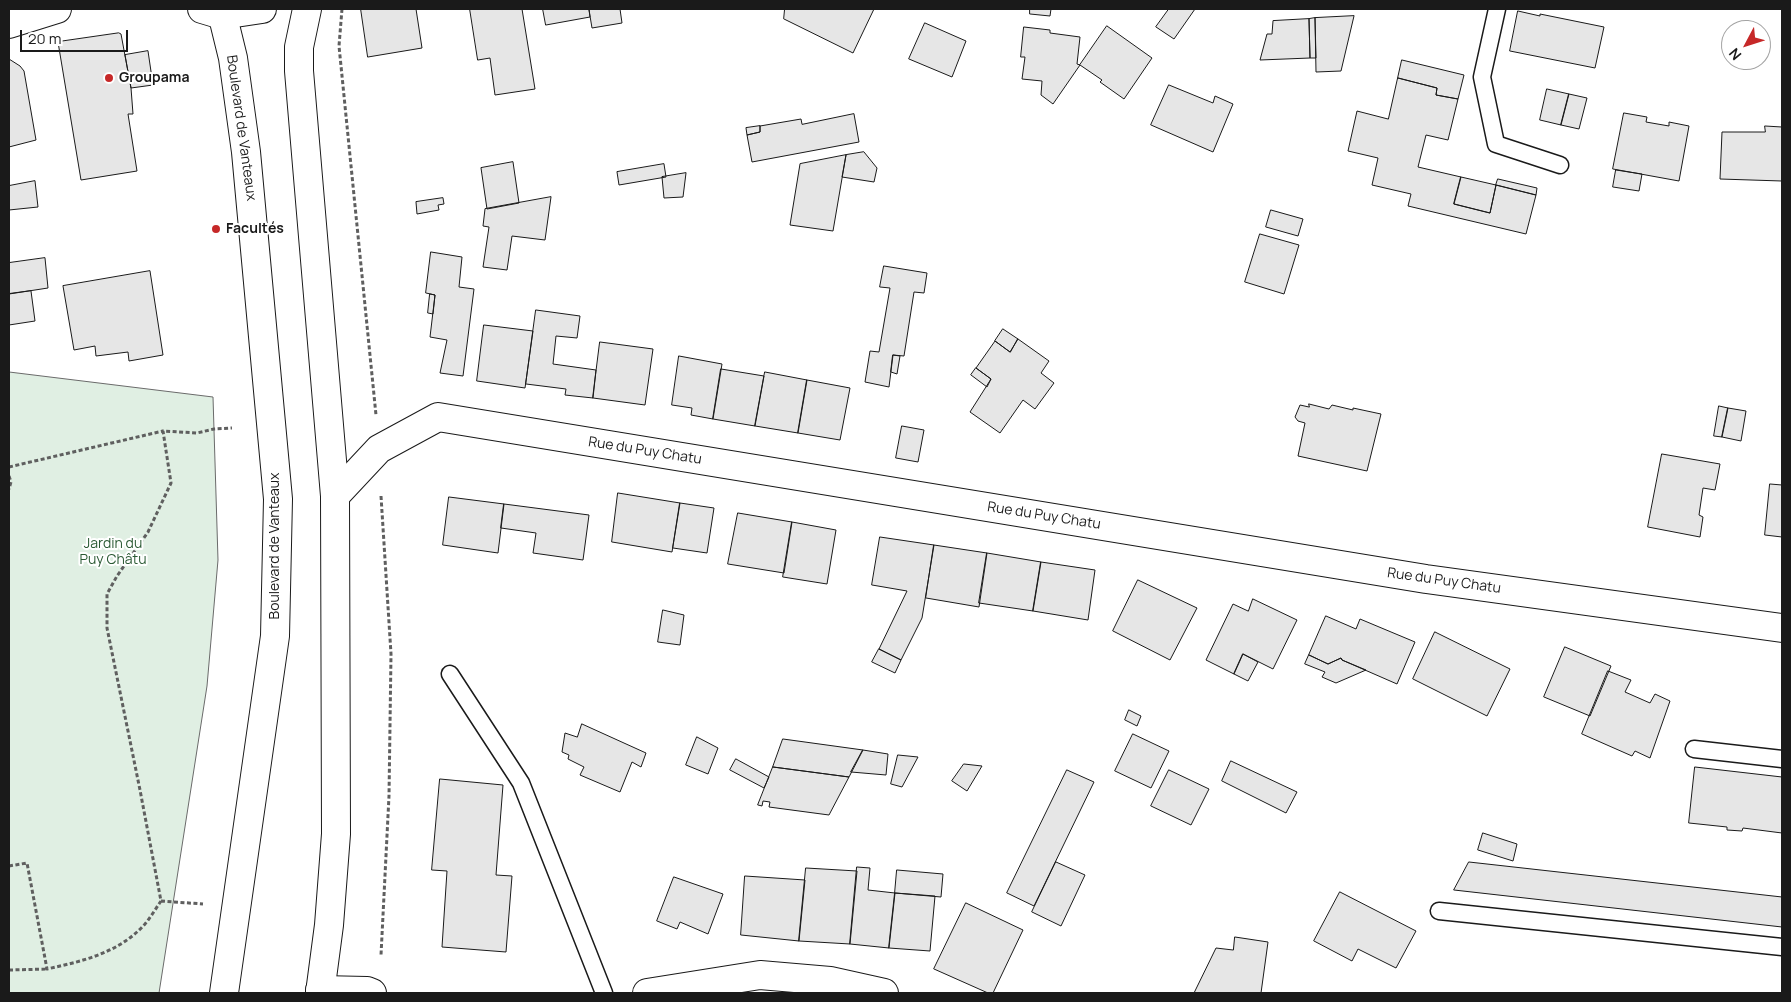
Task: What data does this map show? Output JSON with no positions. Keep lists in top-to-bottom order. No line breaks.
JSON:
{"streets":{"main road":["Boulevard de Vanteaux","Rue du Puy Chatu"]},"parks":["Jardin du Puy Châtu"],"places":["Groupama","Facultés"],"scale_bar":"20 m","north":"bottom left"}
